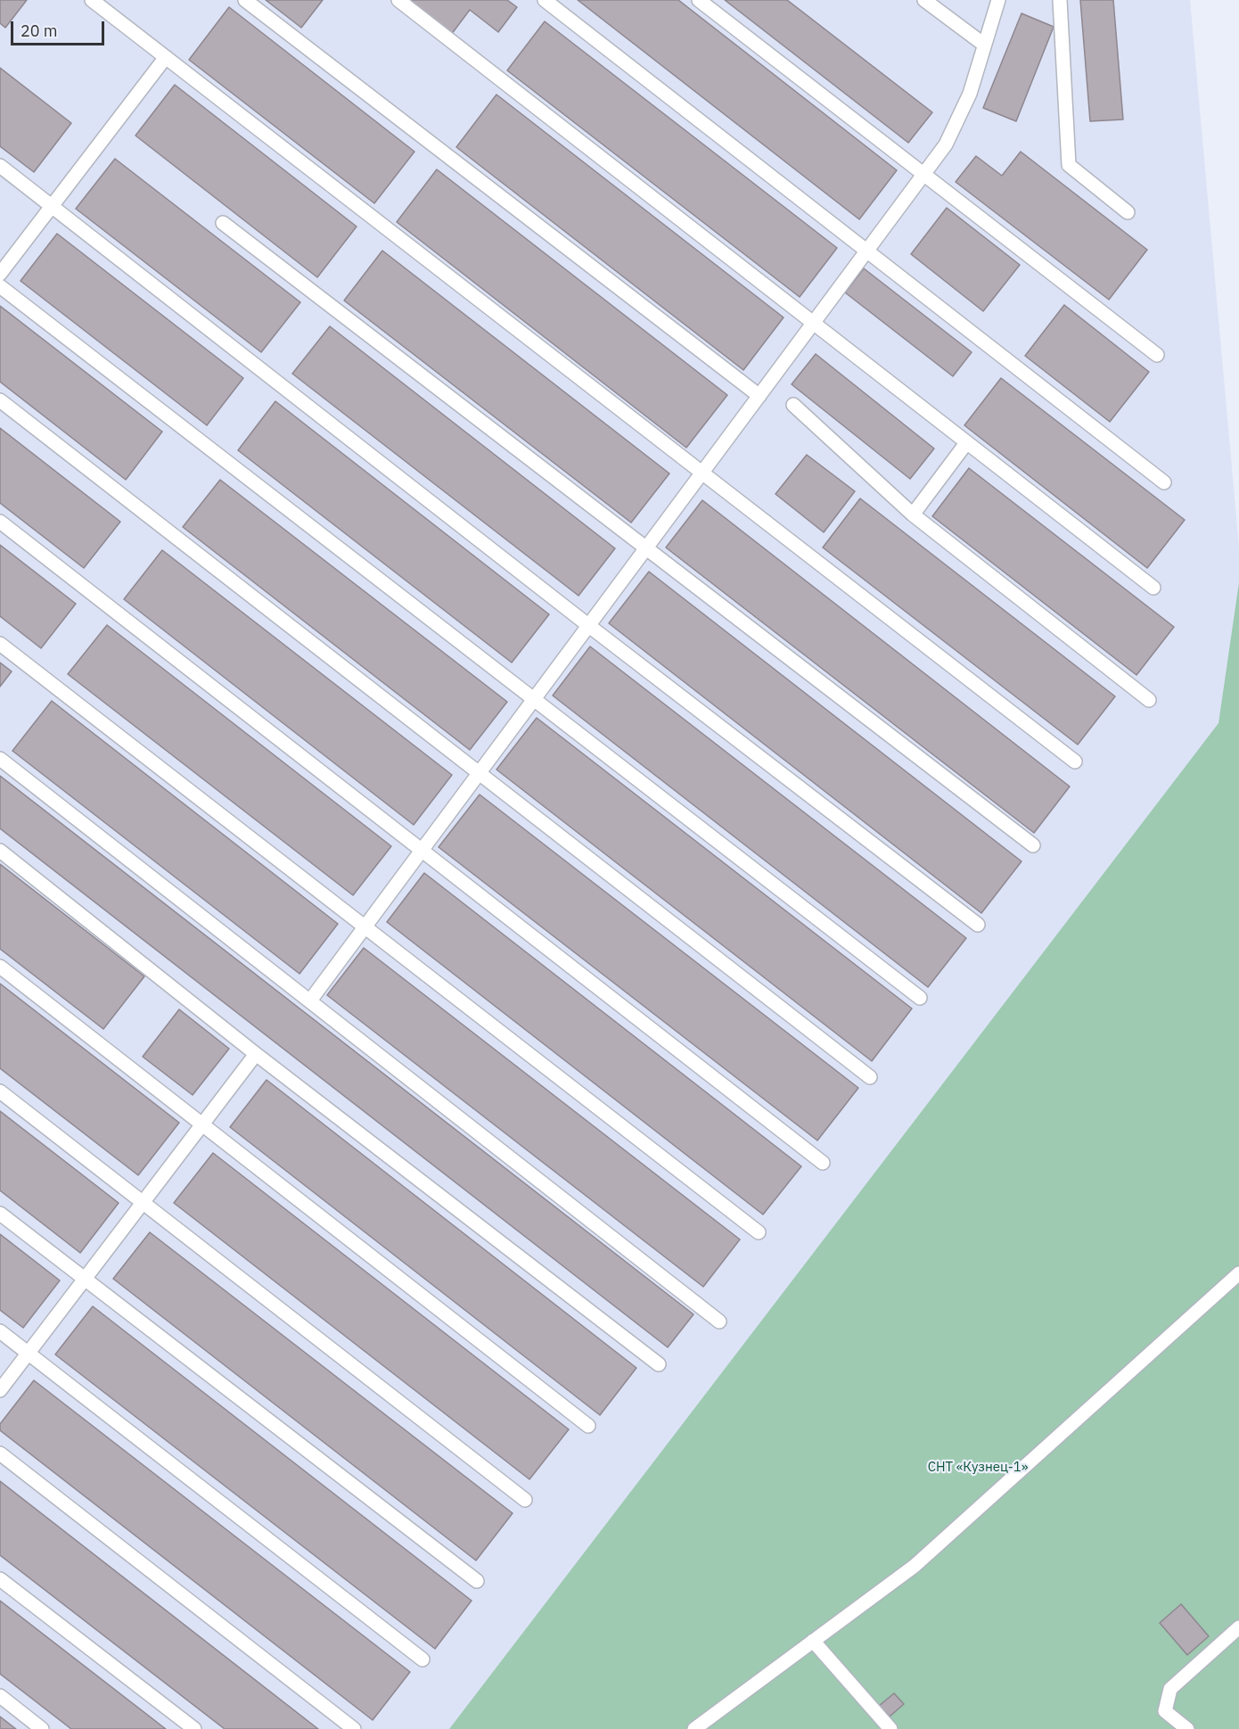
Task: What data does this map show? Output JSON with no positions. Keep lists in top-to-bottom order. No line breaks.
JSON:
{"parks":["СНТ «Кузнец-1»"],"scale_bar":"20 m"}
